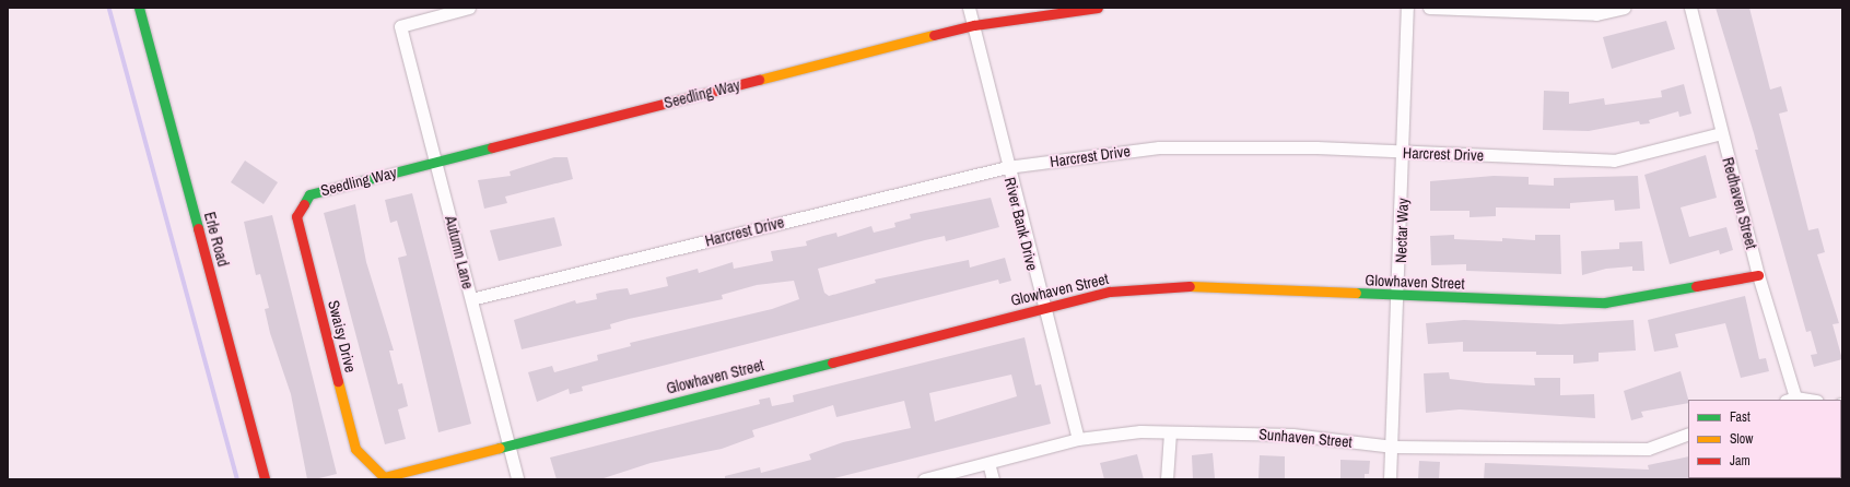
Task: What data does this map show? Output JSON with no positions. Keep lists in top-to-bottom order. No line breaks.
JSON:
{"streets":{"street":["Seedling Way","Harcrest Drive","Redhaven Street","River Bank Drive","Nectar Way","Erle Road","Autumn Lane","Glowhaven Street","Swaisy Drive","Sunhaven Street"]},"crossings":[["Seedling Way","River Bank Drive"],["Seedling Way","Autumn Lane"],["Seedling Way","Swaisy Drive"],["Harcrest Drive","Redhaven Street"],["Harcrest Drive","River Bank Drive"],["Harcrest Drive","Nectar Way"],["Harcrest Drive","Autumn Lane"],["Redhaven Street","Glowhaven Street"],["River Bank Drive","Glowhaven Street"],["River Bank Drive","Sunhaven Street"],["Nectar Way","Glowhaven Street"],["Nectar Way","Sunhaven Street"],["Autumn Lane","Glowhaven Street"],["Glowhaven Street","Swaisy Drive"]],"legend":["Fast","Slow","Jam"]}
